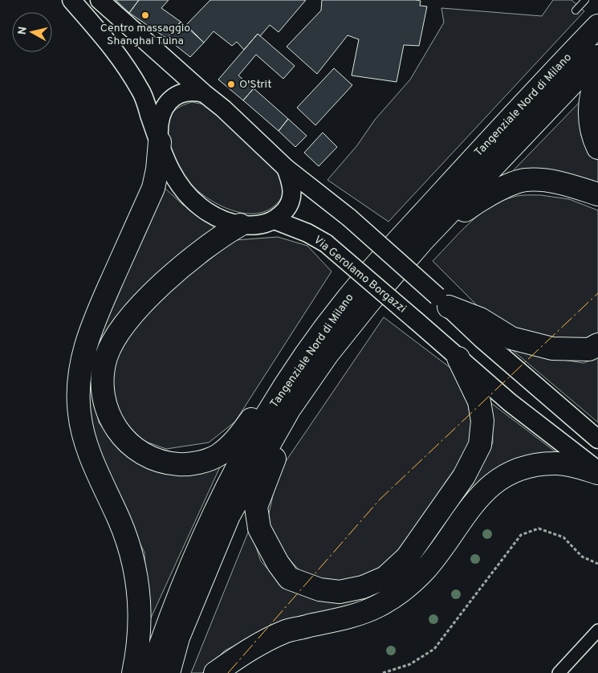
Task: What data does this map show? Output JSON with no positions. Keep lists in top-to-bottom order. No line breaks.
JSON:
{"streets":{"highway":["Tangenziale Nord di Milano"],"main road":["Via Gerolamo Borgazzi"]},"places":["Centro massaggio Shanghai Tuina","O'Strit"],"north":"left"}
